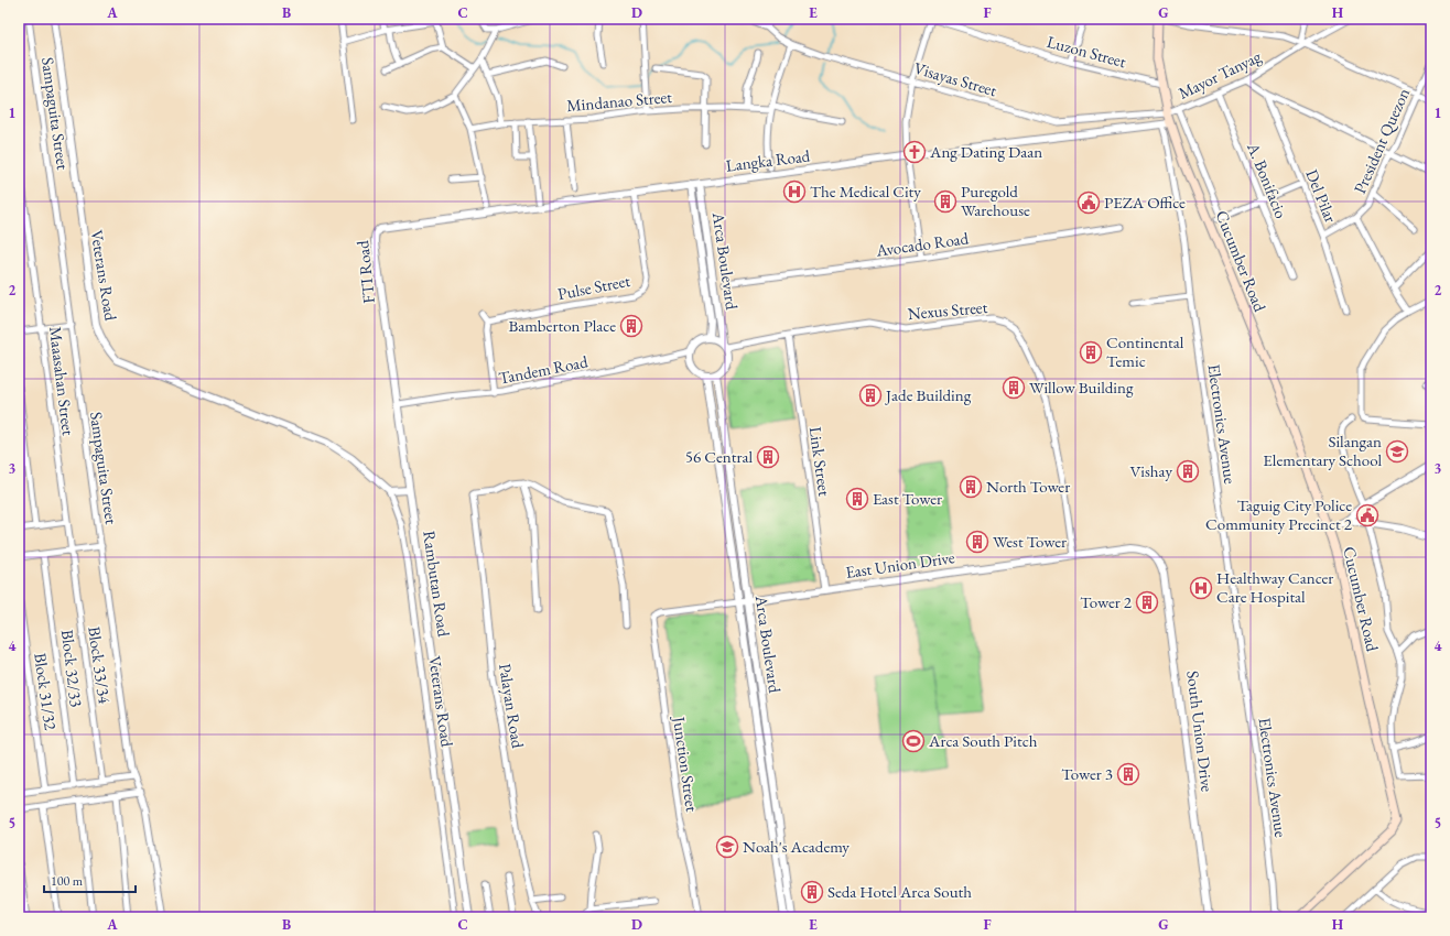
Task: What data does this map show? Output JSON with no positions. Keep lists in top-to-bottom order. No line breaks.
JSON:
{"streets":{"main road":["Cucumber Road"],"street":["Luzon Street","Mayor Tanyag","Visayas Street","Mindanao Street","Sampaguita Street","President Quezon","Langka Road","A. Bonifacio","Del Pilar","Avocado Road","Arca Boulevard","FTI Road","Veterans Road","Pulse Street","Nexus Street","Tandem Road","Maaasahan Street","Electronics Avenue","Link Street","East Union Drive","Rambutan Road","Block 33/34","Block 32/33","Block 31/32","Palayan Road","South Union Drive","Junction Street"]},"crossings":[["Luzon Street","Cucumber Road"],["Mayor Tanyag","Visayas Street"],["Mayor Tanyag","A. Bonifacio"],["Mayor Tanyag","Cucumber Road"],["Visayas Street","Cucumber Road"],["President Quezon","Del Pilar"],["Langka Road","Arca Boulevard"],["Langka Road","Cucumber Road"],["Langka Road","FTI Road"],["Langka Road","Pulse Street"],["Langka Road","Electronics Avenue"],["Arca Boulevard","Nexus Street"],["Arca Boulevard","Tandem Road"],["Arca Boulevard","East Union Drive"],["Cucumber Road","Electronics Avenue"],["FTI Road","Pulse Street"],["FTI Road","Tandem Road"],["FTI Road","Rambutan Road"],["Nexus Street","Tandem Road"],["Nexus Street","Link Street"],["Nexus Street","East Union Drive"],["Maaasahan Street","Block 33/34"],["Link Street","East Union Drive"],["East Union Drive","South Union Drive"],["East Union Drive","Junction Street"]],"places":{"church":["Ang Dating Daan"],"hospital":["The Medical City","Healthway Cancer Care Hospital"],"building":["Puregold Warehouse","Bamberton Place","Continental Temic","Willow Building","Jade Building","56 Central","Vishay","North Tower","East Tower","West Tower","Tower 2","Tower 3","Seda Hotel Arca South"],"public building":["PEZA Office","Taguig City Police Community Precinct 2"],"school or university":["Silangan Elementary School","Noah's Academy"],"sports":["Arca South Pitch"]},"scale_bar":"100 m","grid":{"columns":["A","B","C","D","E","F","G","H"],"rows":["1","2","3","4","5"]}}
